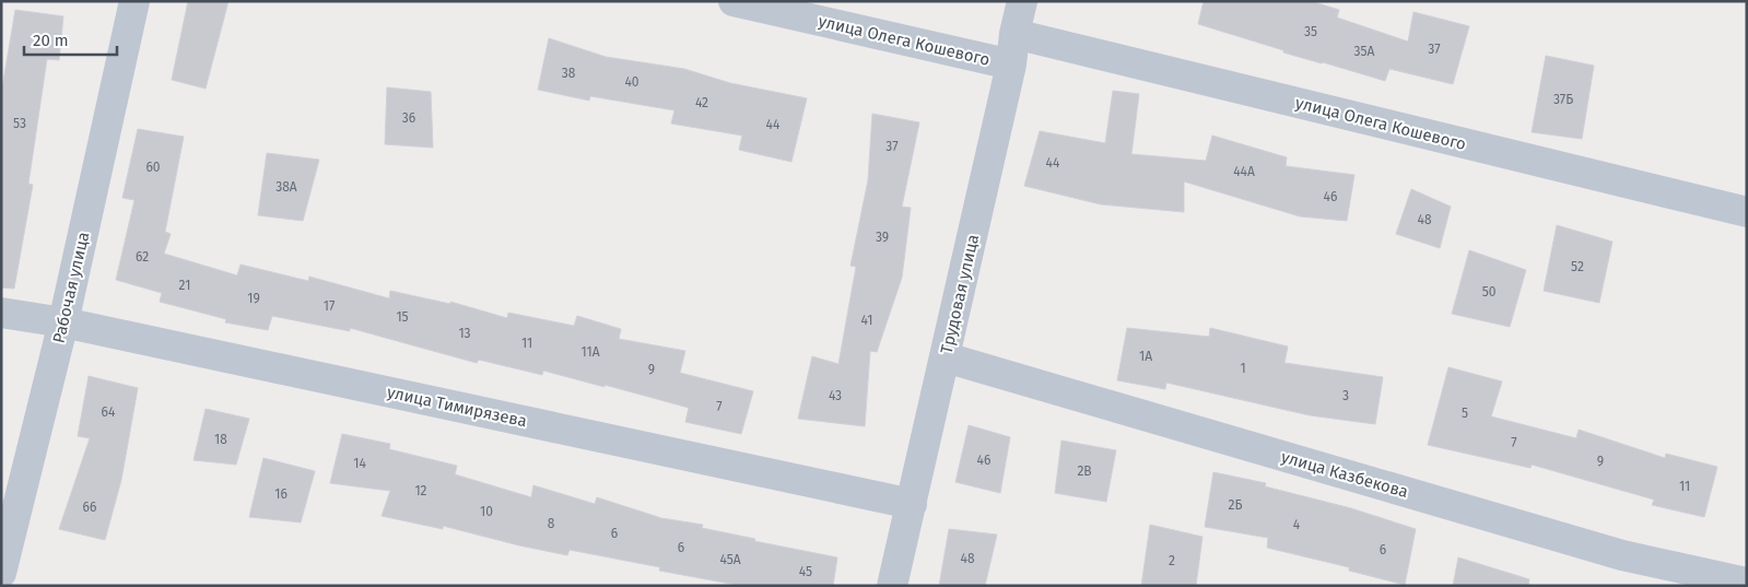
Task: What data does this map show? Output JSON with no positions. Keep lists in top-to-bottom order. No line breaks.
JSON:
{"streets":{"street":["улица Олега Кошевого","Рабочая улица","Трудовая улица","улица Тимирязева","улица Казбекова"]},"crossings":[["улица Олега Кошевого","Трудовая улица"],["Рабочая улица","улица Тимирязева"],["Трудовая улица","улица Тимирязева"],["Трудовая улица","улица Казбекова"]],"house_numbers":["35","37","35А","38","40","37Б","42","36","53","44","37","44","60","44А","38А","46","48","39","62","52","21","50","19","17","15","41","13","11","11А","1А","1","9","43","3","7","64","5","18","7","46","9","14","2В","11","12","16","2Б","66","10","8","4","6","6","6","48","45А","2","45"],"scale_bar":"20 m"}
